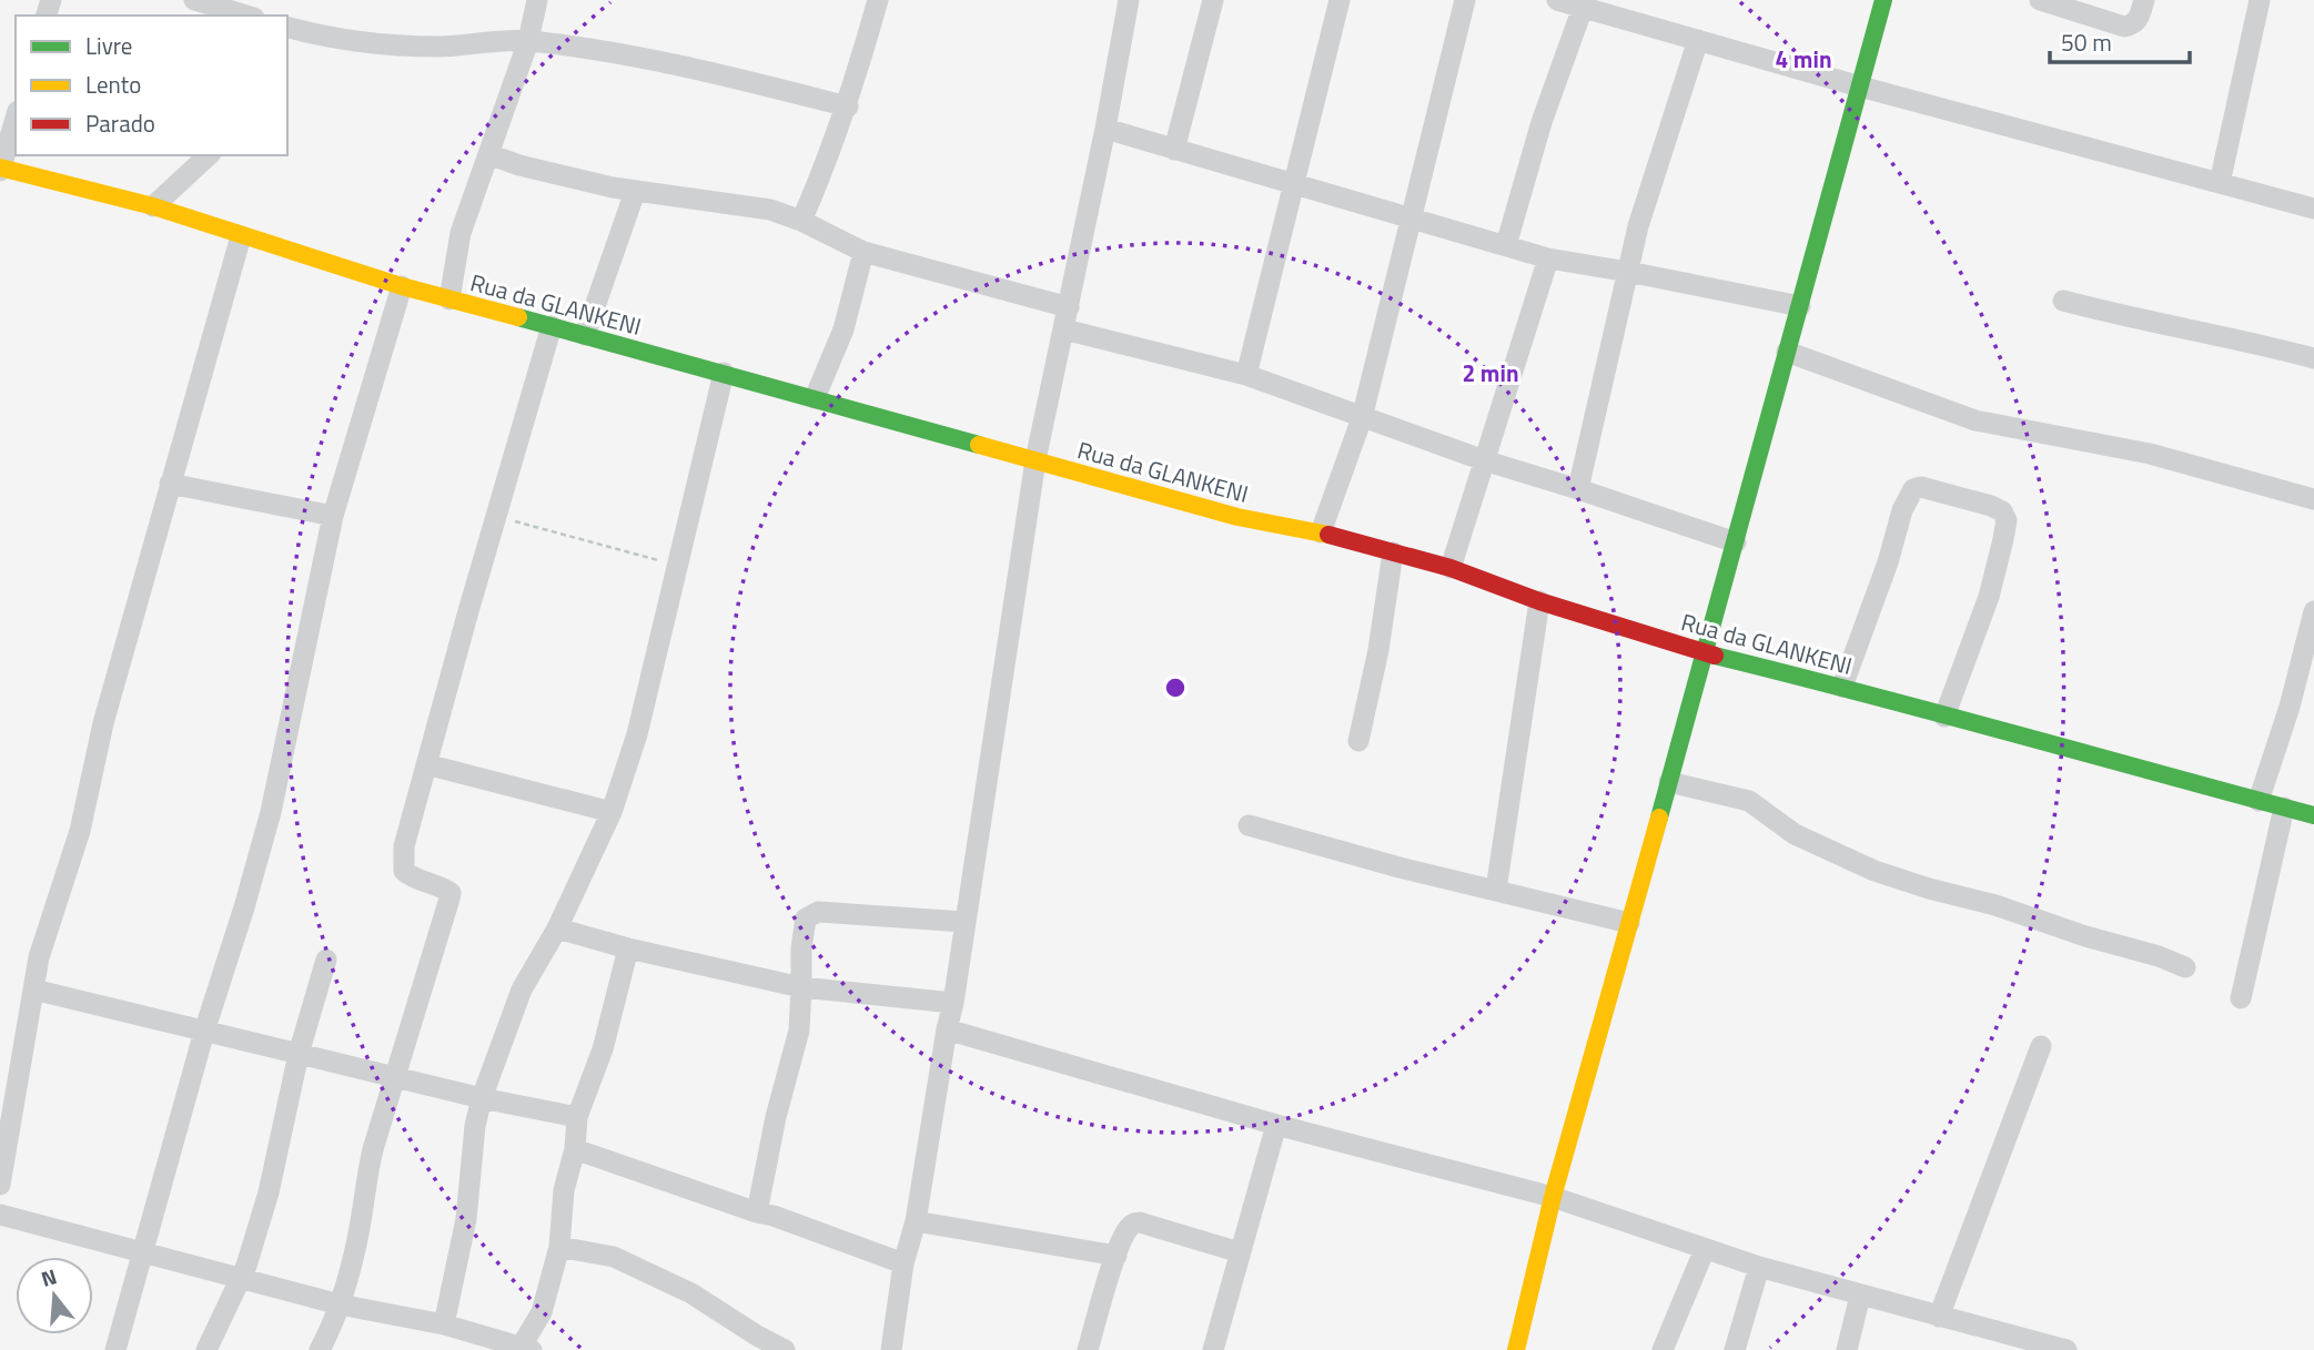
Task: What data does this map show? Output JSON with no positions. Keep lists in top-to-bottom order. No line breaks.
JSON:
{"streets":{"street":["Rua da GLANKENI"]},"legend":["Livre","Lento","Parado"],"scale_bar":"50 m","north":"top","rings":["4 min","2 min"]}
